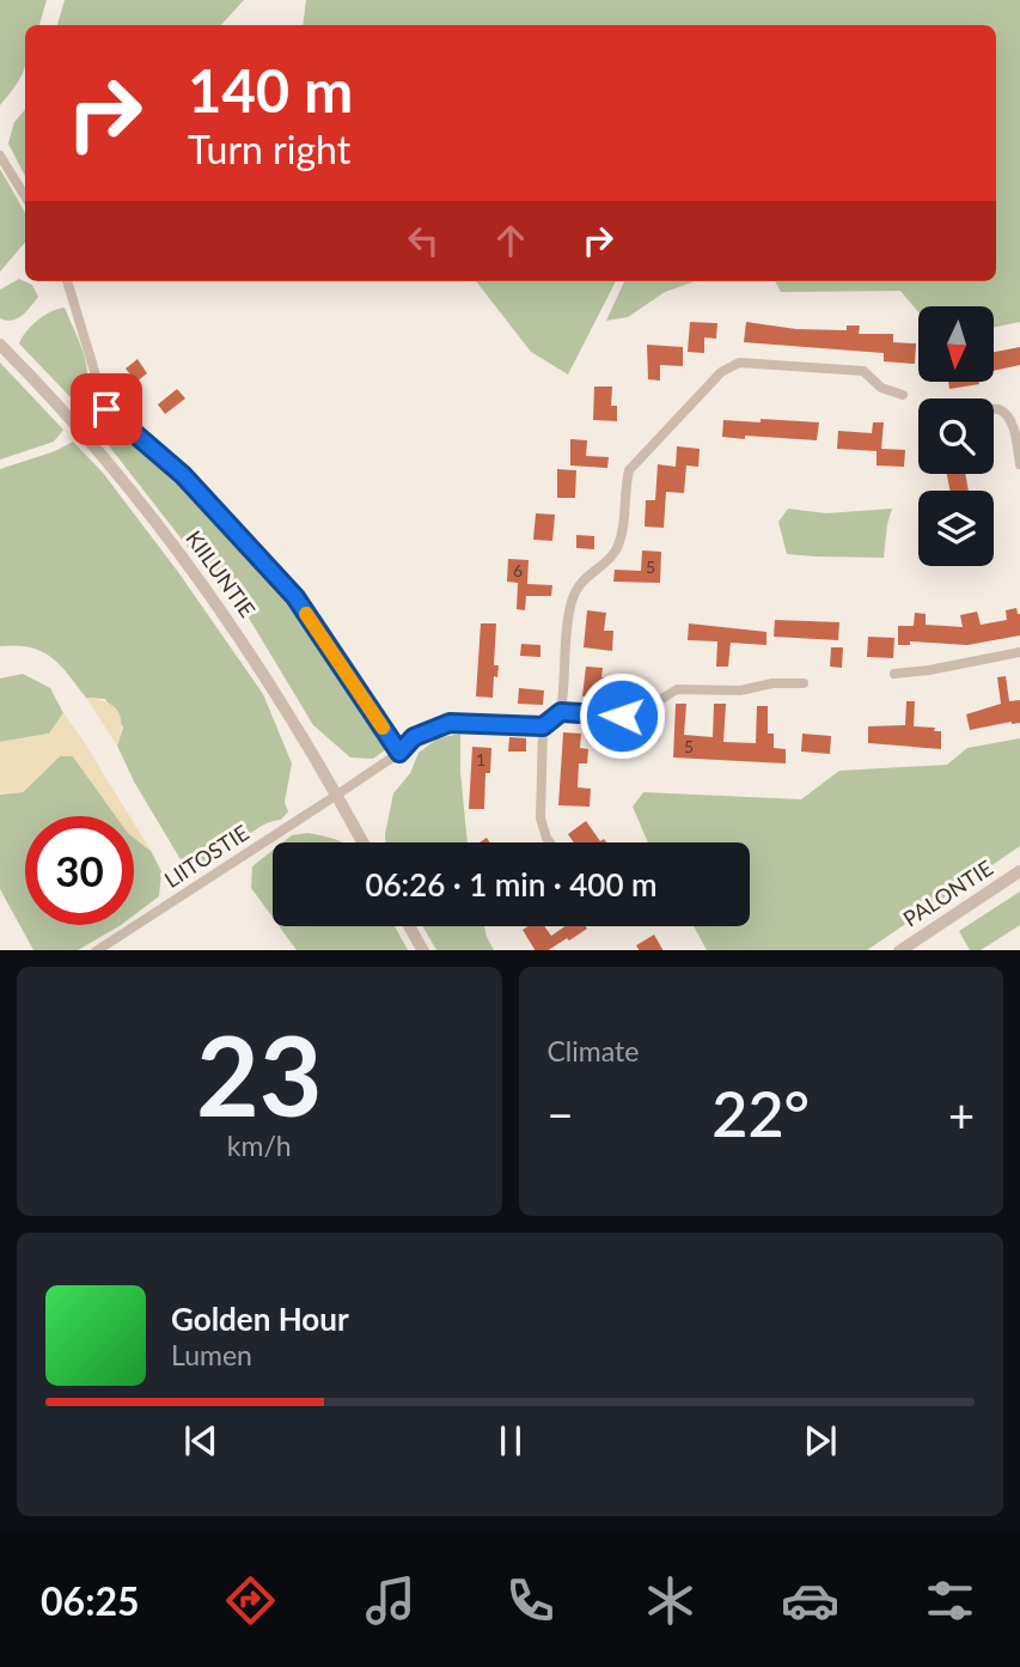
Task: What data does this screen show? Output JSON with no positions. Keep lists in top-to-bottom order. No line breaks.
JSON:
{"streets":{"street":["KIILUNTIE","LIITOSTIE","PALONTIE"]},"crossings":[["KIILUNTIE","LIITOSTIE"]],"house_numbers":["5","6","5","1"],"north":"bottom","page":{"turn":["140 m","Turn right"],"limit":"30","trip":"06:26 · 1 min · 400 m","tile":[["23","km/h"],"Climate"],"heat":["−","22°","+"],"song":["Golden Hour","Lumen"],"tabs":"06:25"}}
